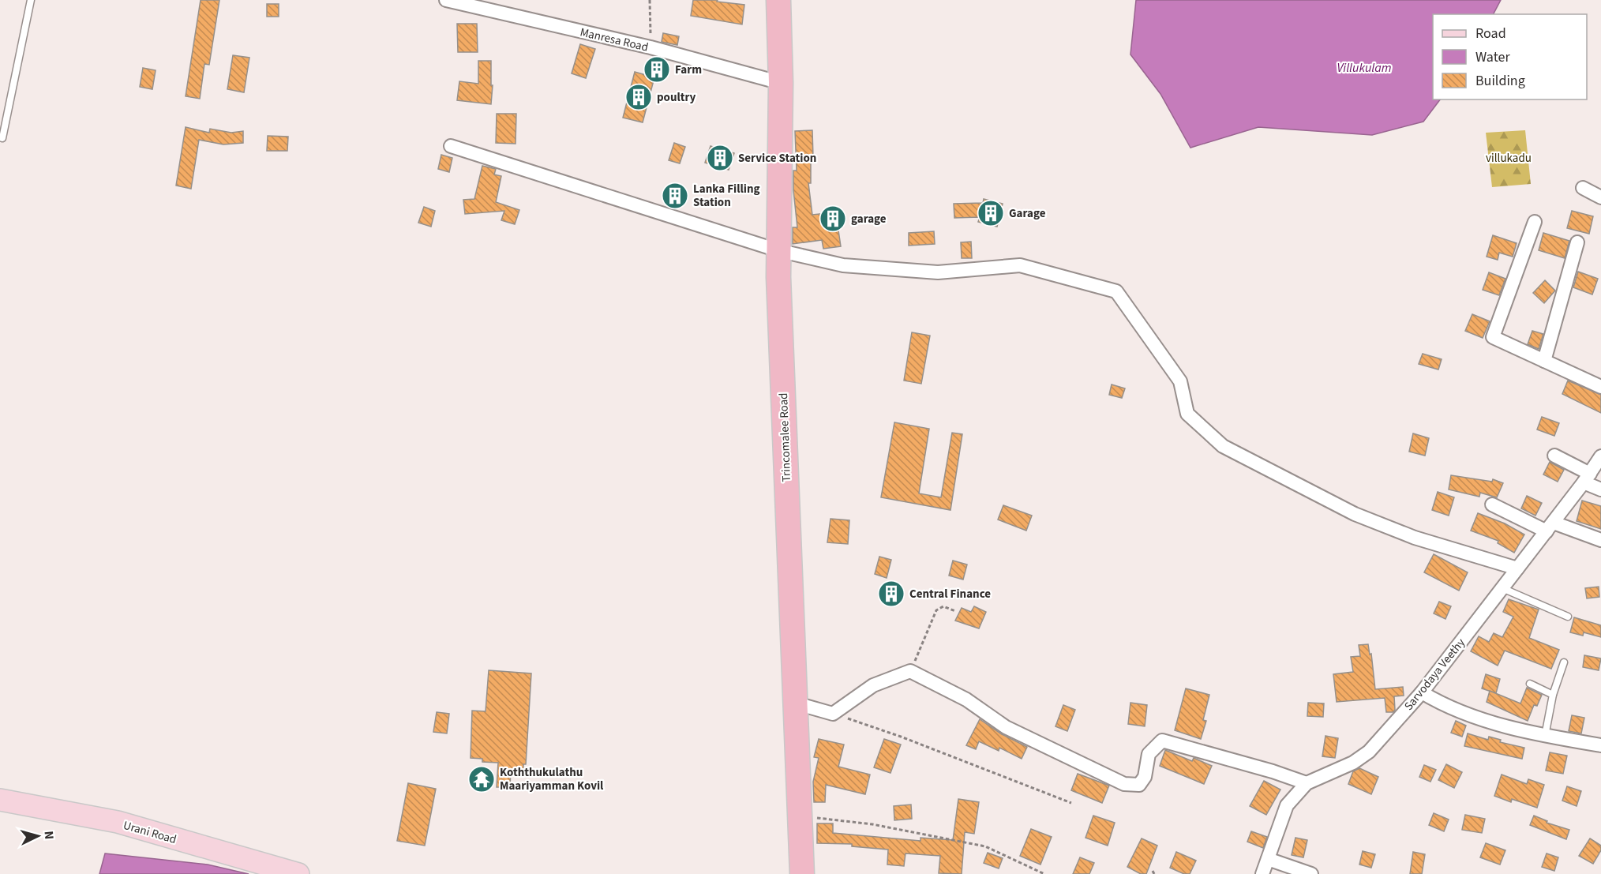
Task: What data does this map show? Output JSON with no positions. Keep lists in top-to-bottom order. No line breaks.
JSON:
{"streets":{"highway":["Trincomalee Road"],"main road":["Urani Road"],"street":["Manresa Road","Sarvodaya Veethy"]},"crossings":[["Manresa Road","Trincomalee Road"]],"water":["Villukulam"],"parks":["villukadu"],"places":{"building":["Farm","poultry","Service Station","Lanka Filling Station","Garage","garage","Central Finance"],"temple":["Koththukulathu Maariyamman Kovil"]},"legend":["Road","Water","Building"],"north":"right"}
